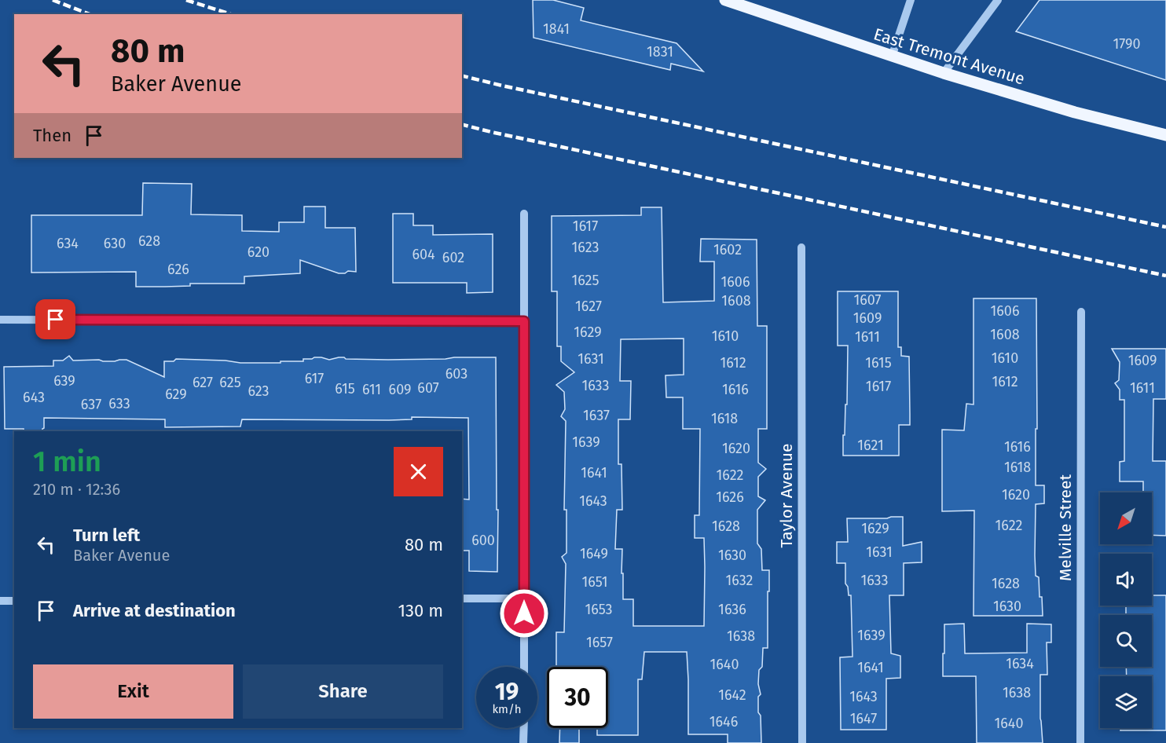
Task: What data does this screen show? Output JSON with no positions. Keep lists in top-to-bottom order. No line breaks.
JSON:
{"streets":{"main road":["East Tremont Avenue"],"street":["Taylor Avenue","Melville Street"]},"house_numbers":["1841","1790","1831","1617","628","634","630","1623","1602","620","604","602","626","1625","1606","1607","1608","1627","1606","1609","1629","1608","1610","1611","1610","1631","1609","1612","1615","603","617","639","1612","627","625","1633","1617","607","1611","615","611","609","1616","623","629","643","633","637","1637","1618","1639","1621","1616","1620","1618","1641","1622","1620","1626","1643","1622","1628","1629","600","1631","1649","1630","1632","1633","1651","1628","1630","1653","1636","1639","1638","1657","1634","1640","1641","1638","1642","1643","1647","1646","1640"],"north":"bottom left","page":{"turn":["80 m","Baker Avenue"],"then":"Then","heading":["1 min","210 m · 12:36"],"list":[{"name":"Turn left","note":"Baker Avenue","value":"80 m"},{"name":"Arrive at destination","value":"130 m"}],"buttons":["Exit","Share"],"speed":"19 km/h","limit":"30"}}
